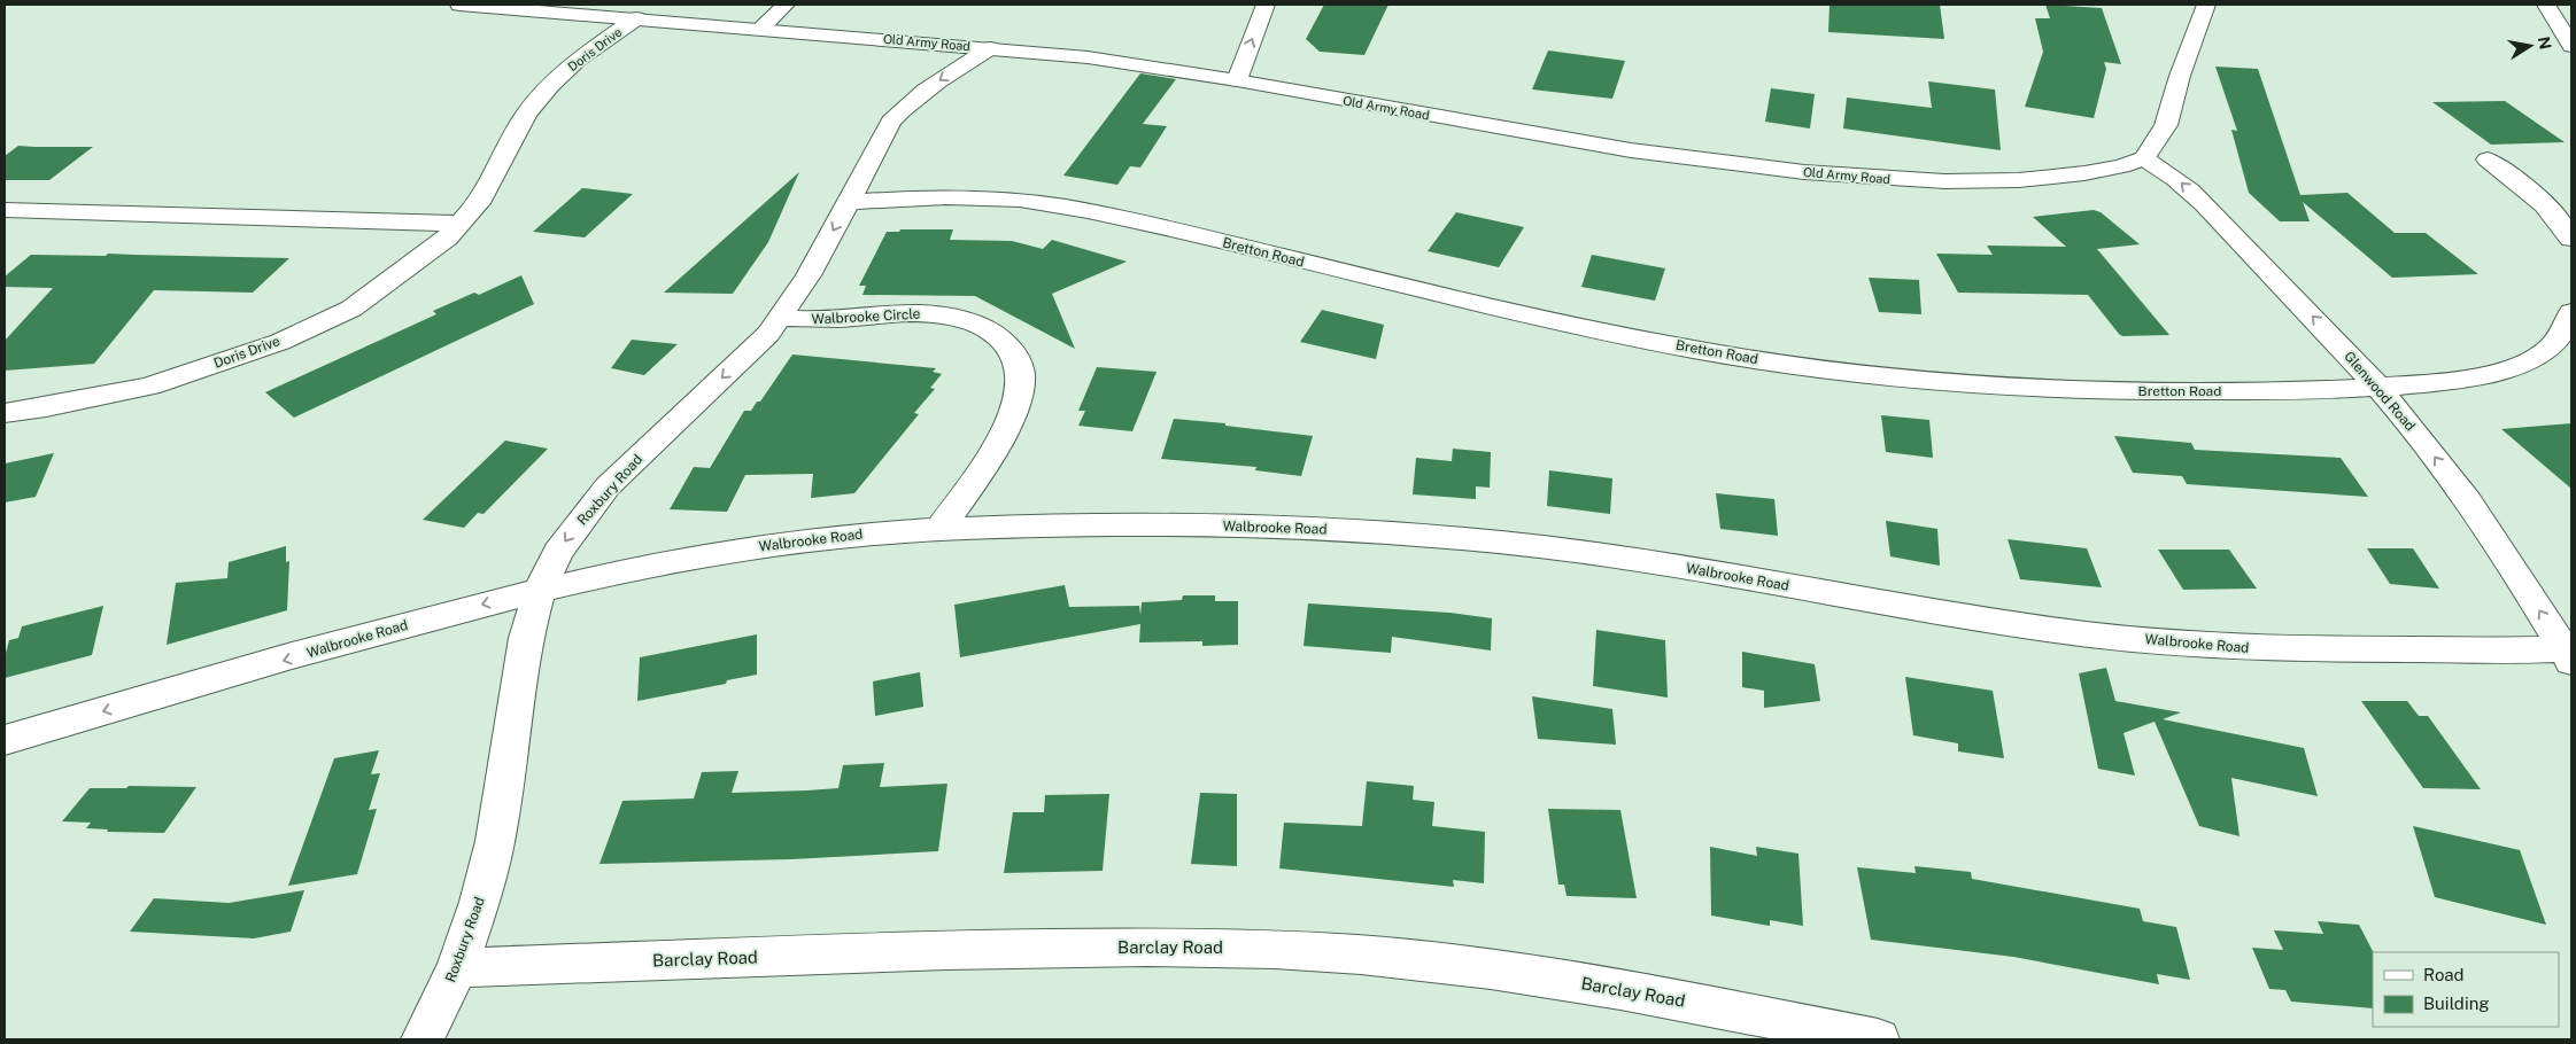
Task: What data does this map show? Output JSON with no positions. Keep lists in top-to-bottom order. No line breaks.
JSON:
{"streets":{"street":["Old Army Road","Doris Drive","Bretton Road","Walbrooke Circle","Glenwood Road","Roxbury Road","Walbrooke Road","Barclay Road"]},"crossings":[["Old Army Road","Doris Drive"],["Old Army Road","Glenwood Road"],["Old Army Road","Roxbury Road"],["Bretton Road","Glenwood Road"],["Bretton Road","Roxbury Road"],["Walbrooke Circle","Roxbury Road"],["Walbrooke Circle","Walbrooke Road"],["Glenwood Road","Walbrooke Road"],["Roxbury Road","Walbrooke Road"],["Roxbury Road","Barclay Road"]],"one_way":["Glenwood Road","Roxbury Road"],"legend":["Road","Building"],"north":"right"}
